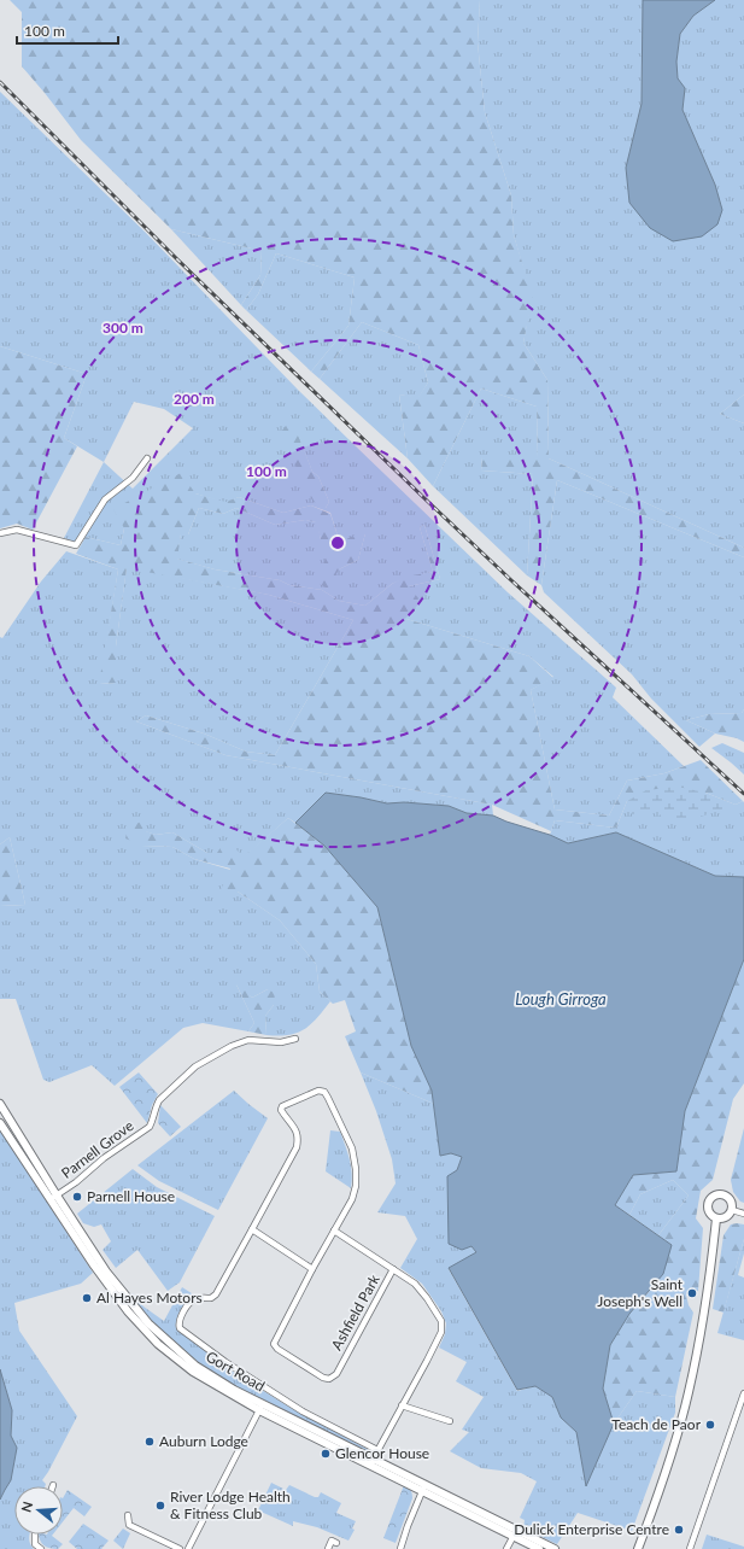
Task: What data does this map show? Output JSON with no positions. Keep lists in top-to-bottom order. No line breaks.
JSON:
{"streets":{"main road":["Gort Road"],"street":["Parnell Grove","Ashfield Park"]},"crossings":[["Parnell Grove","Gort Road"],["Ashfield Park","Gort Road"]],"water":["Lough Girroga"],"places":["Parnell House","Saint Joseph's Well","Al Hayes Motors","Teach de Paor","Auburn Lodge","Glencor House","River Lodge Health & Fitness Club","Dulick Enterprise Centre"],"scale_bar":"100 m","north":"left","rings":["300 m","200 m","100 m"]}
